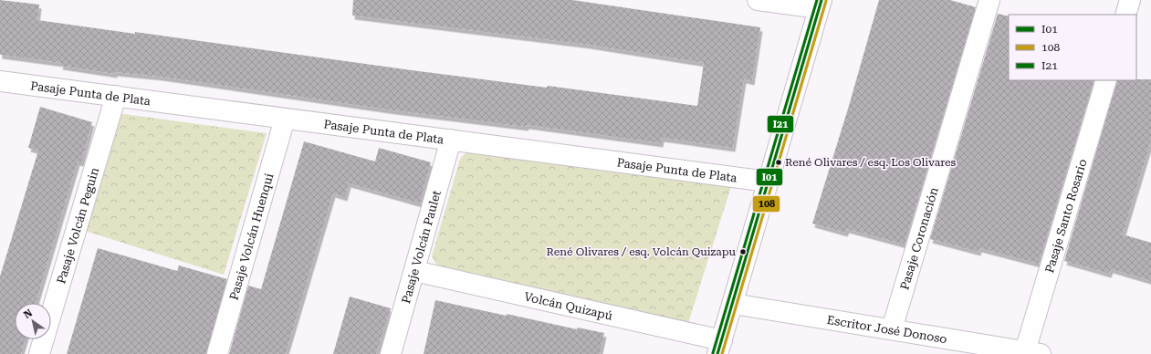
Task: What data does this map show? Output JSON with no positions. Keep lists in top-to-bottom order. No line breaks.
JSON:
{"streets":{"street":["Pasaje Punta de Plata","Pasaje Santo Rosario","Pasaje Volcán Peguin","Pasaje Volcán Huenqui","Pasaje Coronación","Pasaje Volcán Paulet","Volcán Quizapú","Escritor José Donoso"]},"crossings":[["Pasaje Punta de Plata","Pasaje Volcán Peguin"],["Pasaje Punta de Plata","Pasaje Volcán Huenqui"],["Pasaje Punta de Plata","Pasaje Volcán Paulet"],["Pasaje Santo Rosario","Escritor José Donoso"],["Pasaje Coronación","Escritor José Donoso"],["Pasaje Volcán Paulet","Volcán Quizapú"]],"places":["René Olivares / esq. Los Olivares","René Olivares / esq. Volcán Quizapu"],"lines":["transit line I01","transit line I21","transit line 108"],"legend":["I01","108","I21"],"north":"top left"}
